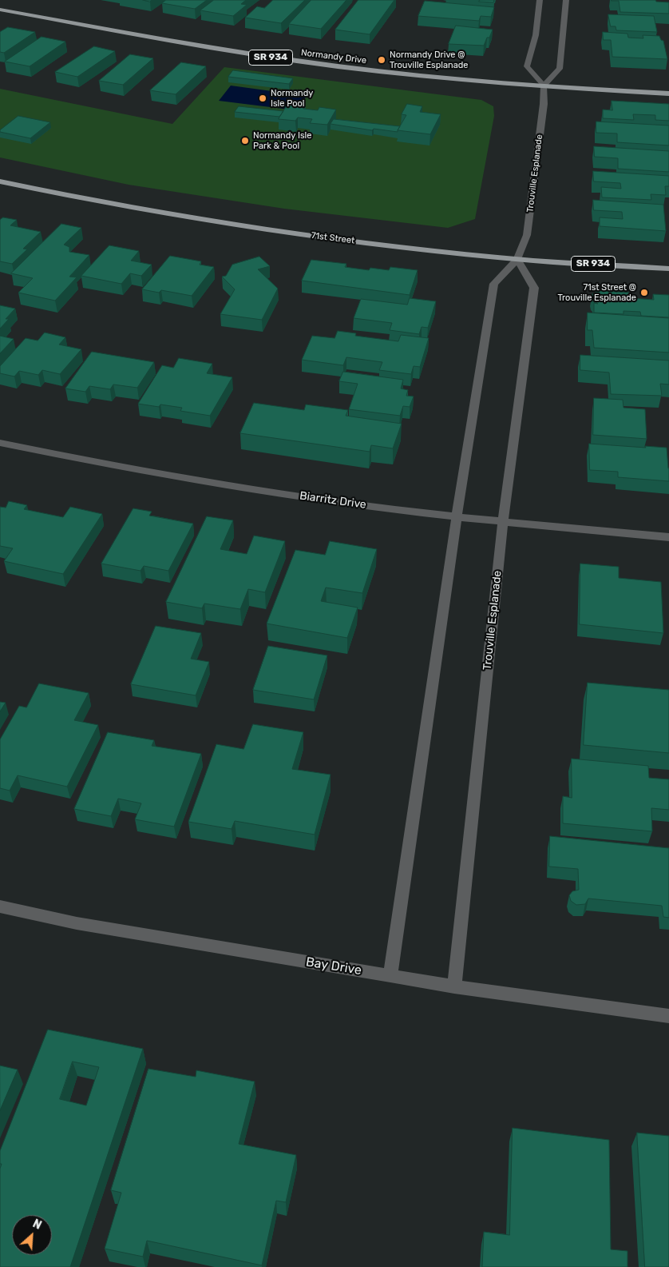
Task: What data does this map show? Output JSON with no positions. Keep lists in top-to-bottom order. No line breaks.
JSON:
{"streets":{"main road":["Normandy Drive","SR 934","71st Street"],"street":["Trouville Esplanade","Biarritz Drive","Bay Drive"]},"crossings":[["Normandy Drive","Trouville Esplanade"],["Trouville Esplanade","71st Street"],["Trouville Esplanade","Biarritz Drive"],["Trouville Esplanade","Bay Drive"]],"places":["Normandy Drive @ Trouville Esplanade","Normandy Isle Pool","Normandy Isle Park & Pool","71st Street @ Trouville Esplanade"],"north":"top right"}
